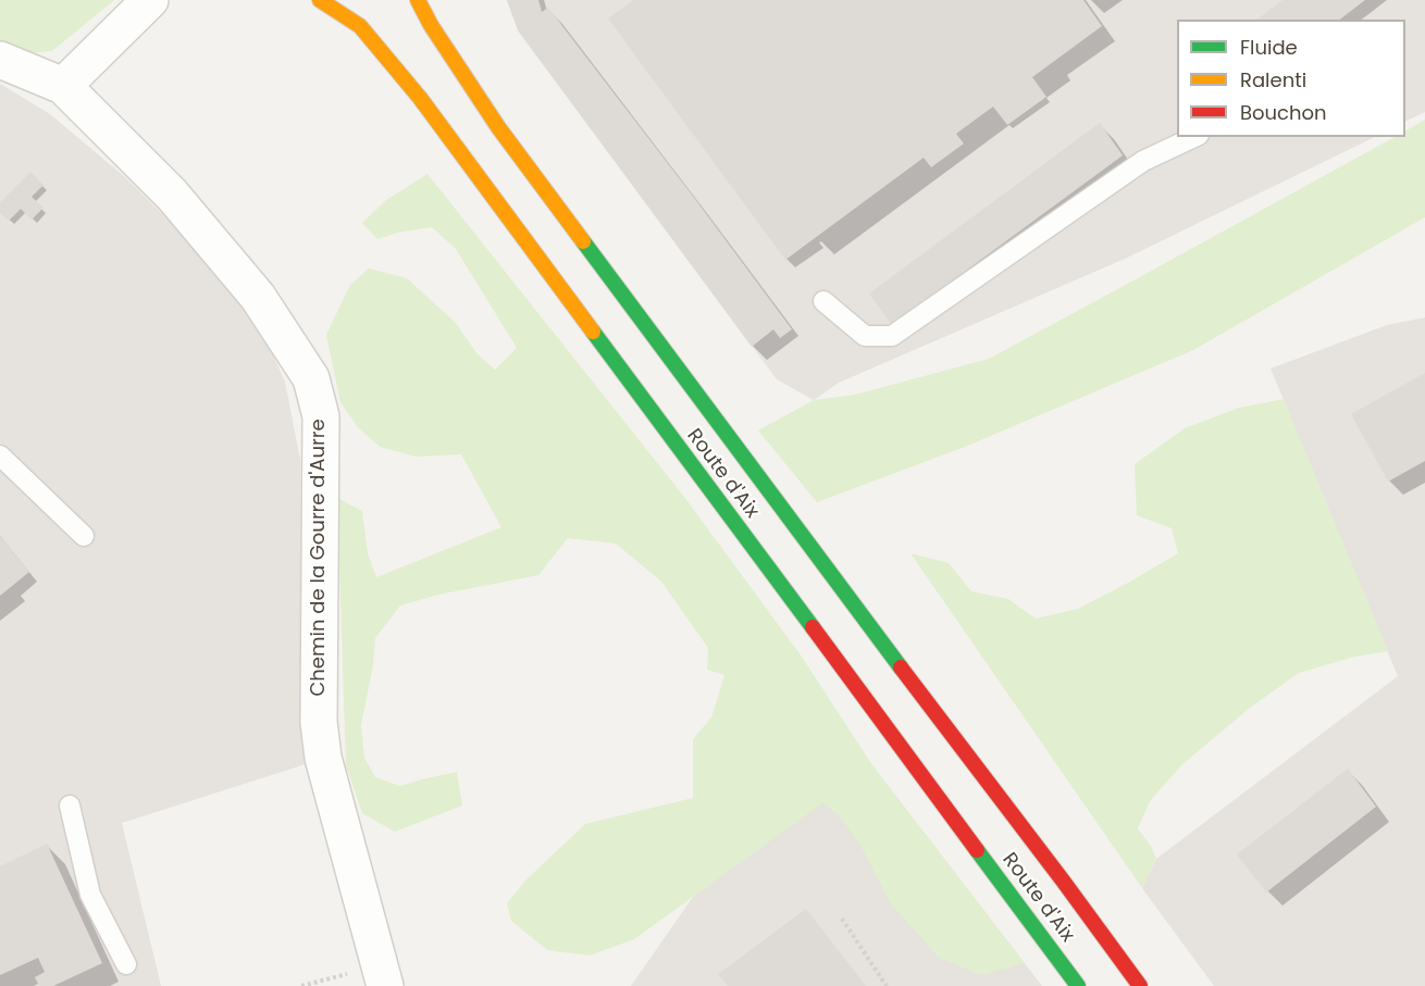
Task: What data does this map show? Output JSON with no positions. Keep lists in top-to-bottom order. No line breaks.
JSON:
{"streets":{"main road":["Route d'Aix"],"street":["Chemin de la Gourre d'Aurre"]},"legend":["Fluide","Ralenti","Bouchon"]}
